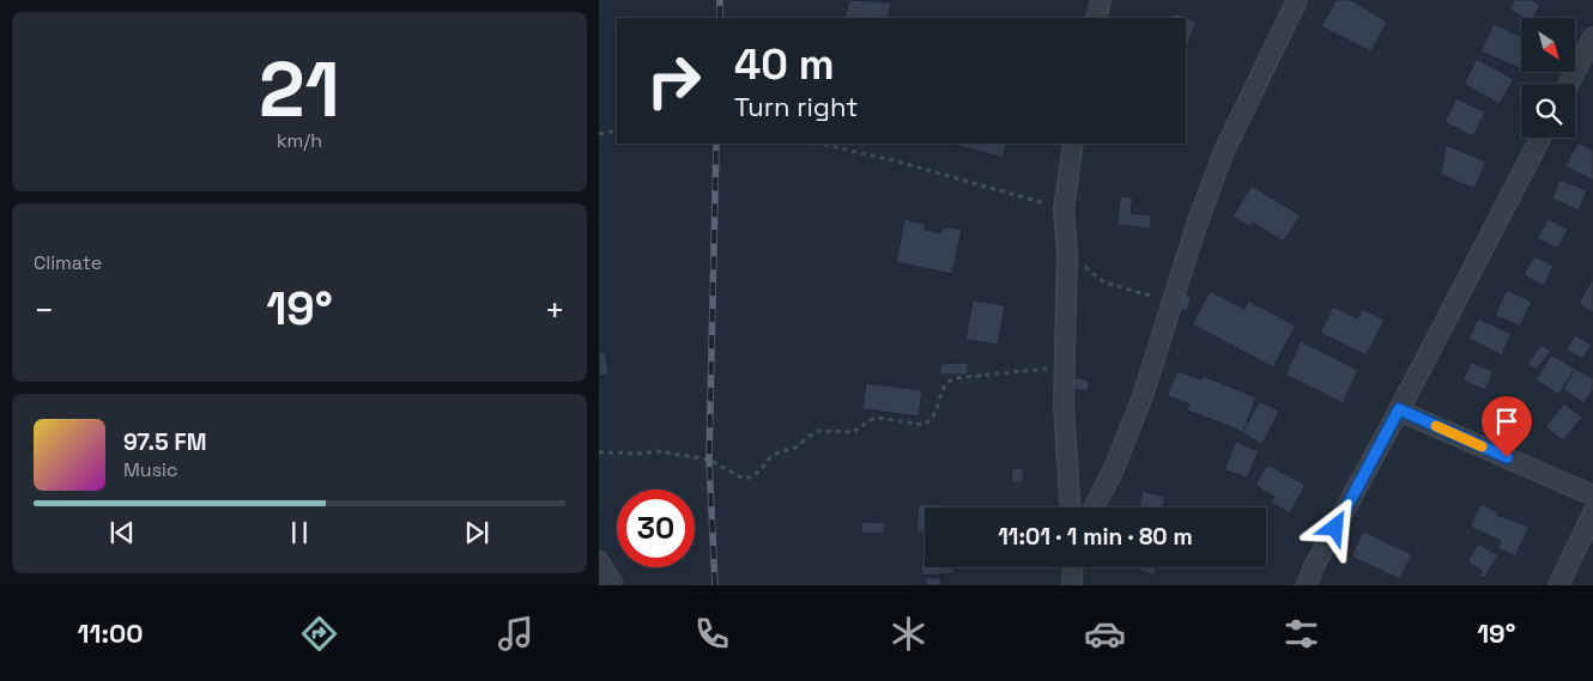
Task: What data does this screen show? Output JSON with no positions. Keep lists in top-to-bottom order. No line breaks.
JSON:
{"north":"bottom right","page":{"tile":[["21","km/h"],"Climate"],"turn":["40 m","Turn right"],"heat":["−","19°","+"],"song":["97.5 FM","Music"],"limit":"30","trip":"11:01 · 1 min · 80 m","tabs":["11:00","19°"]}}
